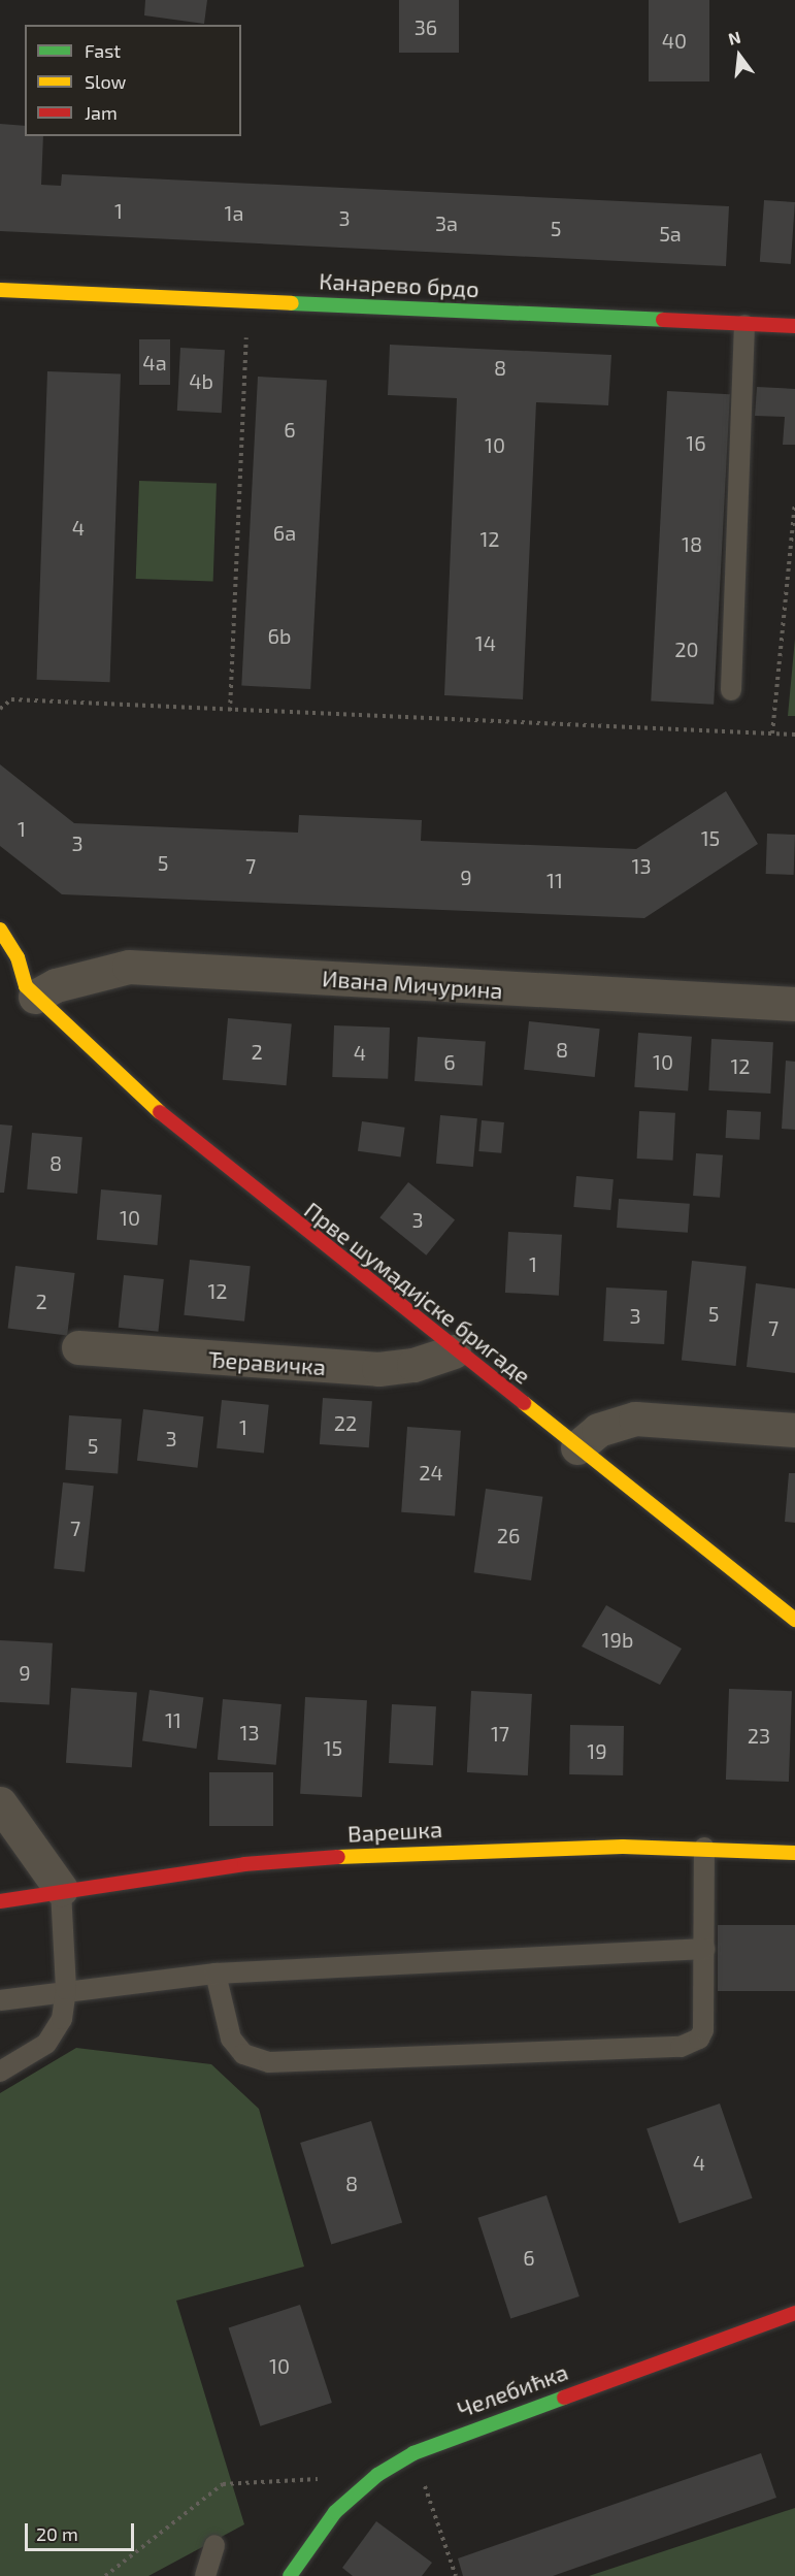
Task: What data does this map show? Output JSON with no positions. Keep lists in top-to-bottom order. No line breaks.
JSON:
{"streets":{"street":["Канарево брдо","Ивана Мичурина","Прве шумадијске бригаде","Ђеравичка","Варешка","Челебићка"]},"crossings":[["Ивана Мичурина","Прве шумадијске бригаде"],["Прве шумадијске бригаде","Ђеравичка"]],"house_numbers":["36","40","1","1a","3","3a","5","5a","4a","8","4b","6","16","10","4","6a","12","18","6b","14","20","1","15","3","5","7","13","9","11","8","2","4","6","10","12","8","10","3","1","12","2","5","3","7","22","1","3","5","24","7","26","19b","9","11","13","17","23","15","19","4","8","6","10"],"legend":["Fast","Slow","Jam"],"scale_bar":"20 m","north":"top"}
